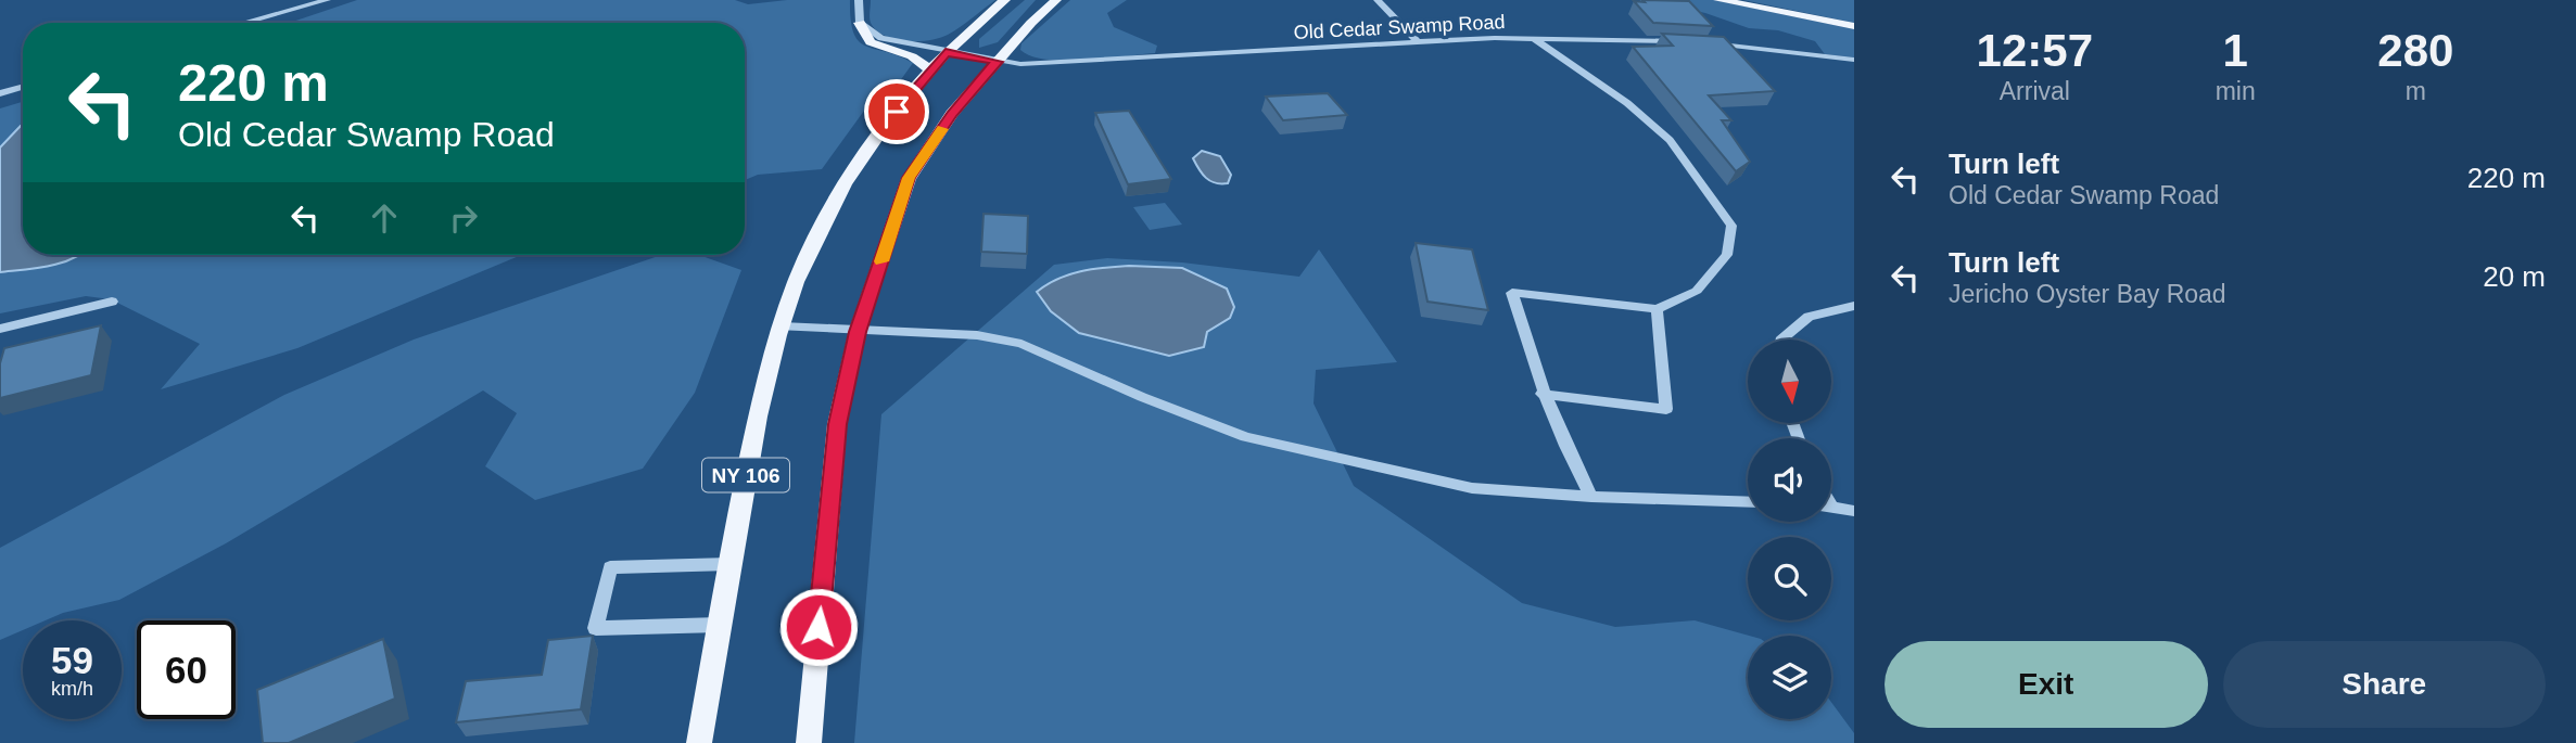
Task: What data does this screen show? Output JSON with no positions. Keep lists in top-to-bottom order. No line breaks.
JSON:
{"streets":{"main road":["NY 106"],"street":["Old Cedar Swamp Road"]},"crossings":[["Old Cedar Swamp Road","NY 106"]],"north":"bottom","page":{"eta":["12:57","Arrival","1","min","280","m"],"turn":["220 m","Old Cedar Swamp Road"],"list":[{"name":"Turn left","note":"Old Cedar Swamp Road","value":"220 m"},{"name":"Turn left","note":"Jericho Oyster Bay Road","value":"20 m"}],"speed":"59 km/h","limit":"60","buttons":["Exit","Share"]}}
